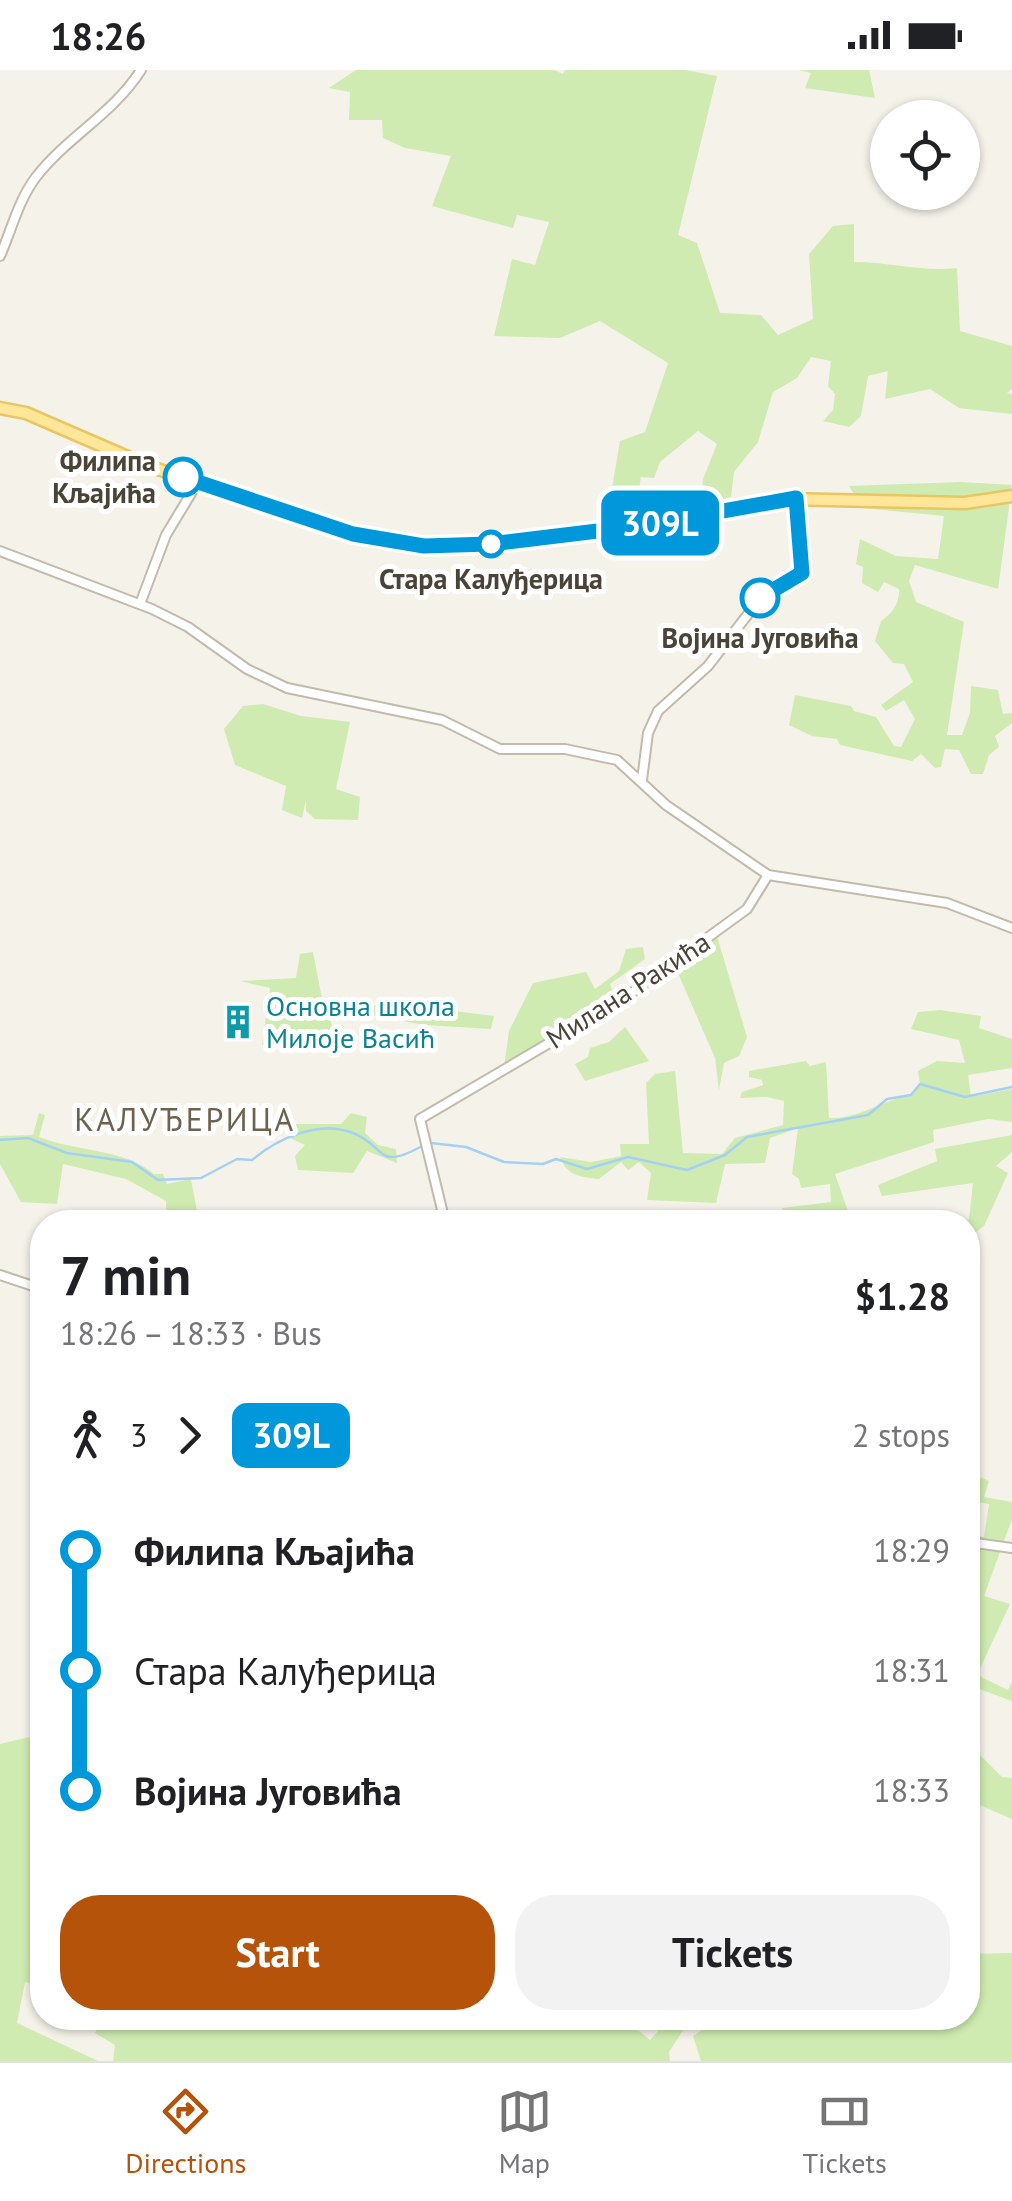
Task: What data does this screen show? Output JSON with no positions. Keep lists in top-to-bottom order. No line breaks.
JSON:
{"streets":{"street":["Милана Ракића"]},"districts":["КАЛУЂЕРИЦА"],"places":{"other":["Филипа Кљајића","Стара Калуђерица","Војина Југовића"],"building":["Основна школа Милоје Васић"]},"lines":["bus line 309L"],"page":{"status":"18:26","on_map":"309L","heading":["7 min","18:26 – 18:33 · Bus","$1.28"],"legs":["3","309L","2 stops"],"list":[{"name":"Филипа Кљајића","value":"18:29"},{"name":"Стара Калуђерица","value":"18:31"},{"name":"Војина Југовића","value":"18:33"}],"buttons":["Start","Tickets"],"tabs":["Directions","Map","Tickets"]}}
